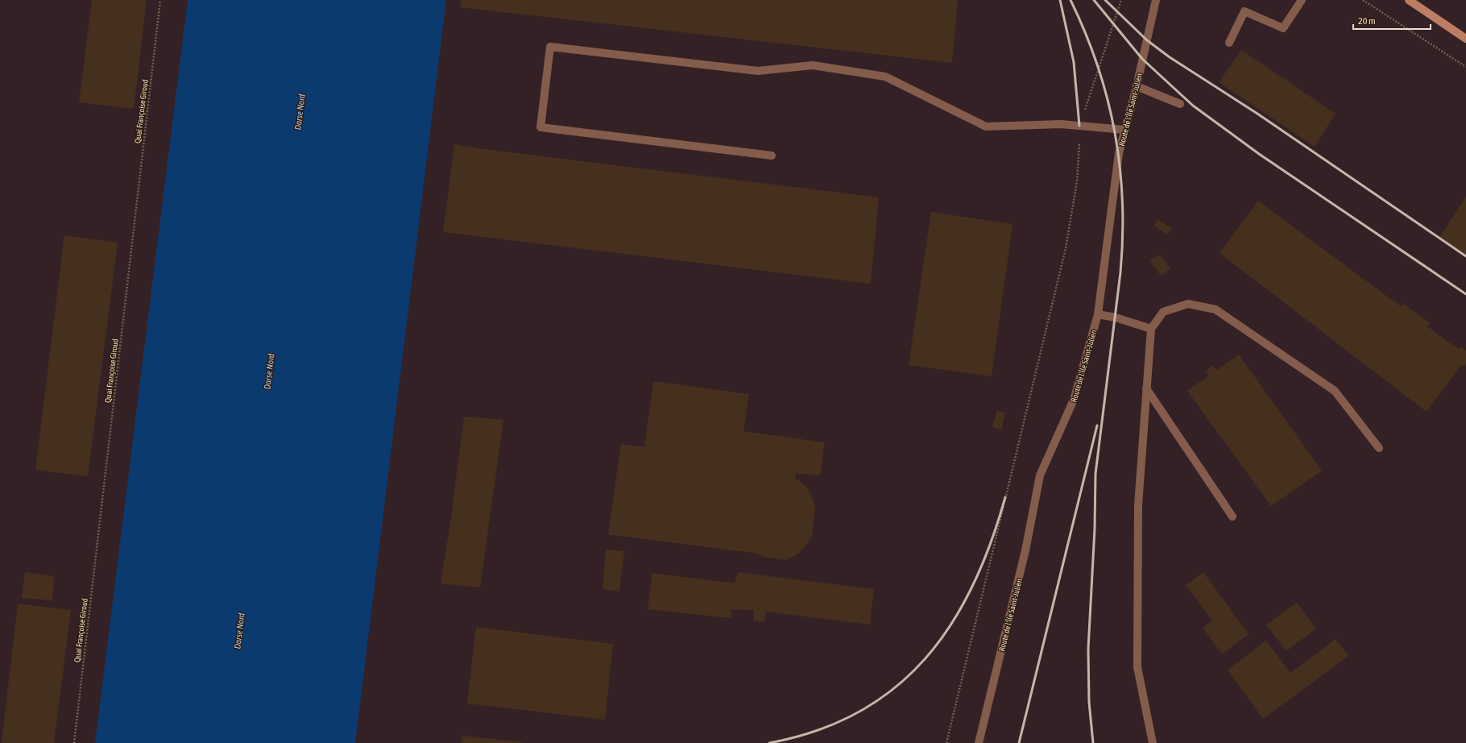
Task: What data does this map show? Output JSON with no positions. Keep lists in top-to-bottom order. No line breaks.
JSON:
{"streets":{"street":["Route de l'Île Saint-Julien"],"path":["Quai Françoise Giroud"]},"water":["Darse Nord"],"scale_bar":"20 m"}
